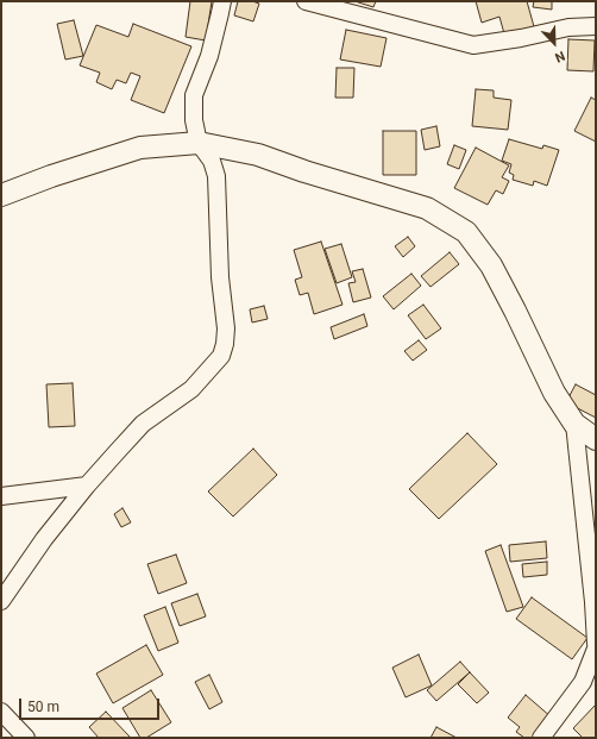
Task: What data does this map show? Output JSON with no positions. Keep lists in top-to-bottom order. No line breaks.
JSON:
{"scale_bar":"50 m","north":"bottom right"}
